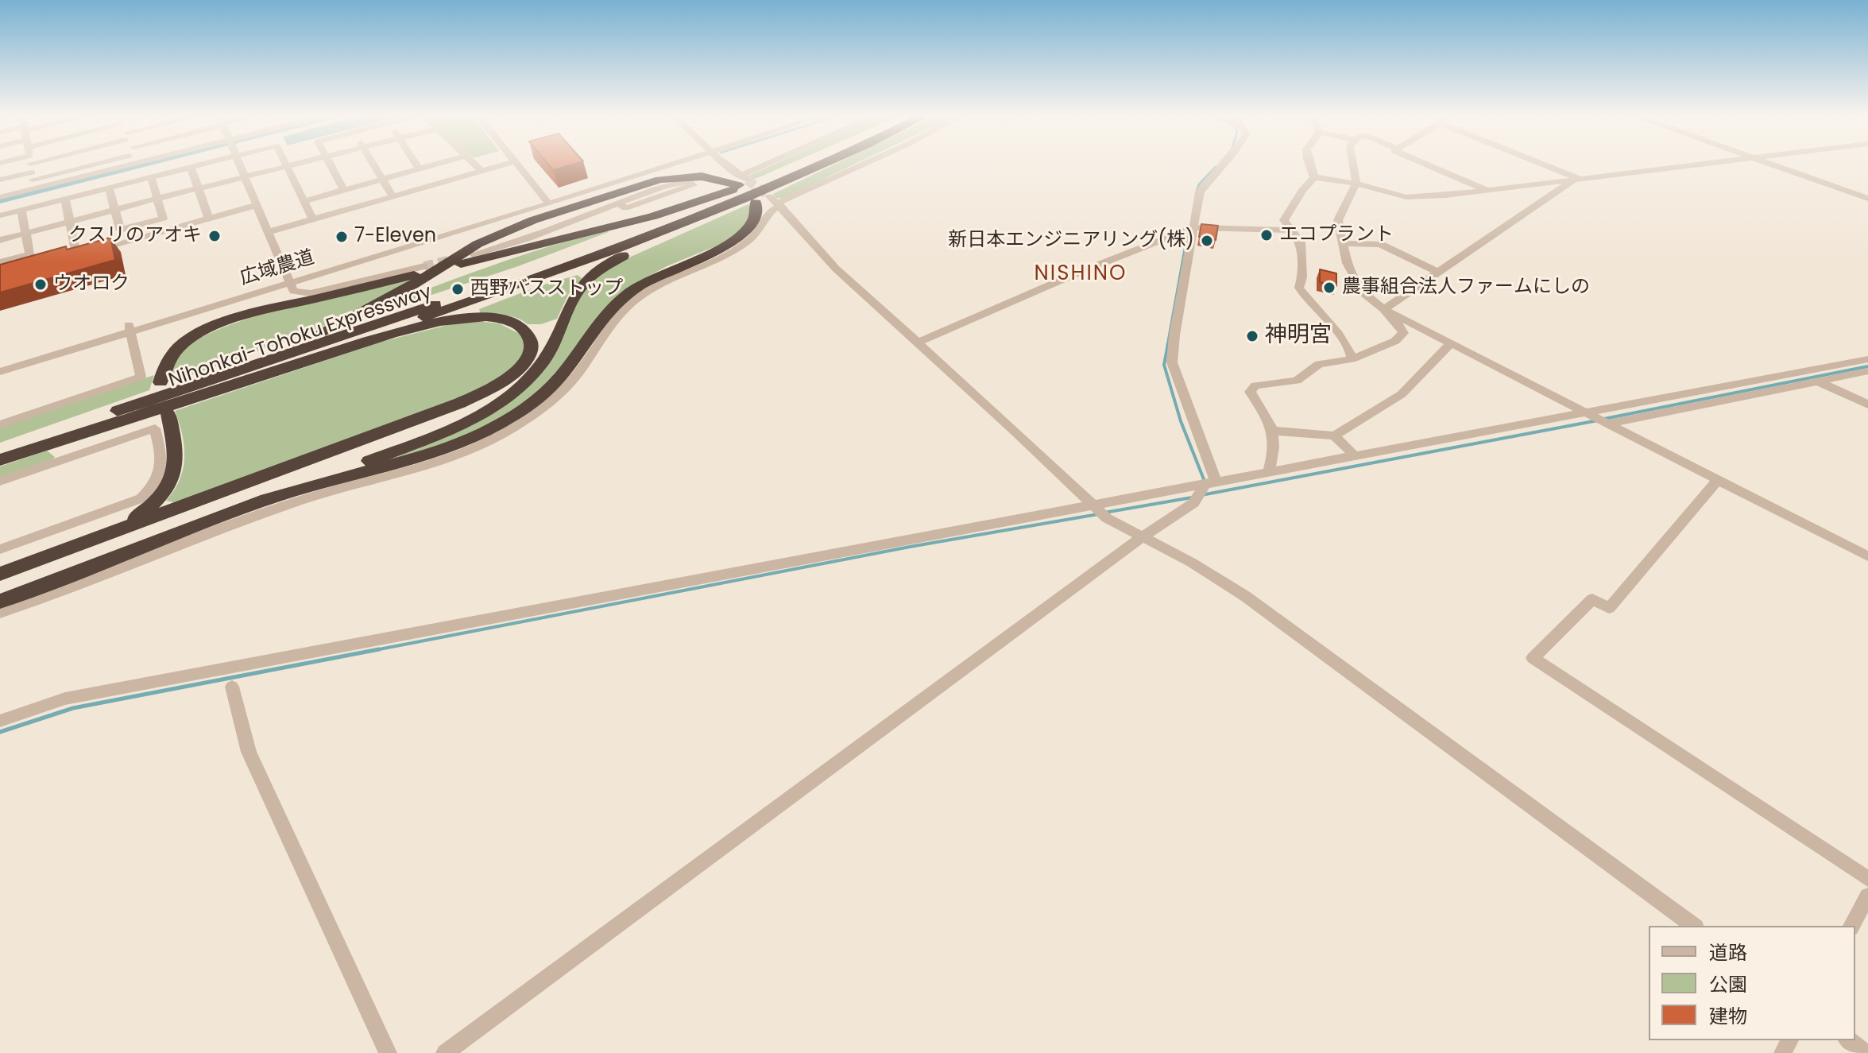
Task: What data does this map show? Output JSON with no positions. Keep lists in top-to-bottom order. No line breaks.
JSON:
{"streets":{"highway":["Nihonkai-Tohoku Expressway"],"street":["広域農道"]},"districts":["NISHINO"],"places":["エコプラント","クスリのアオキ","7-Eleven","新日本エンジニアリング(株)","ウオロク","農事組合法人ファームにしの","西野バスストップ","神明宮"],"legend":["道路","公園","建物"]}
